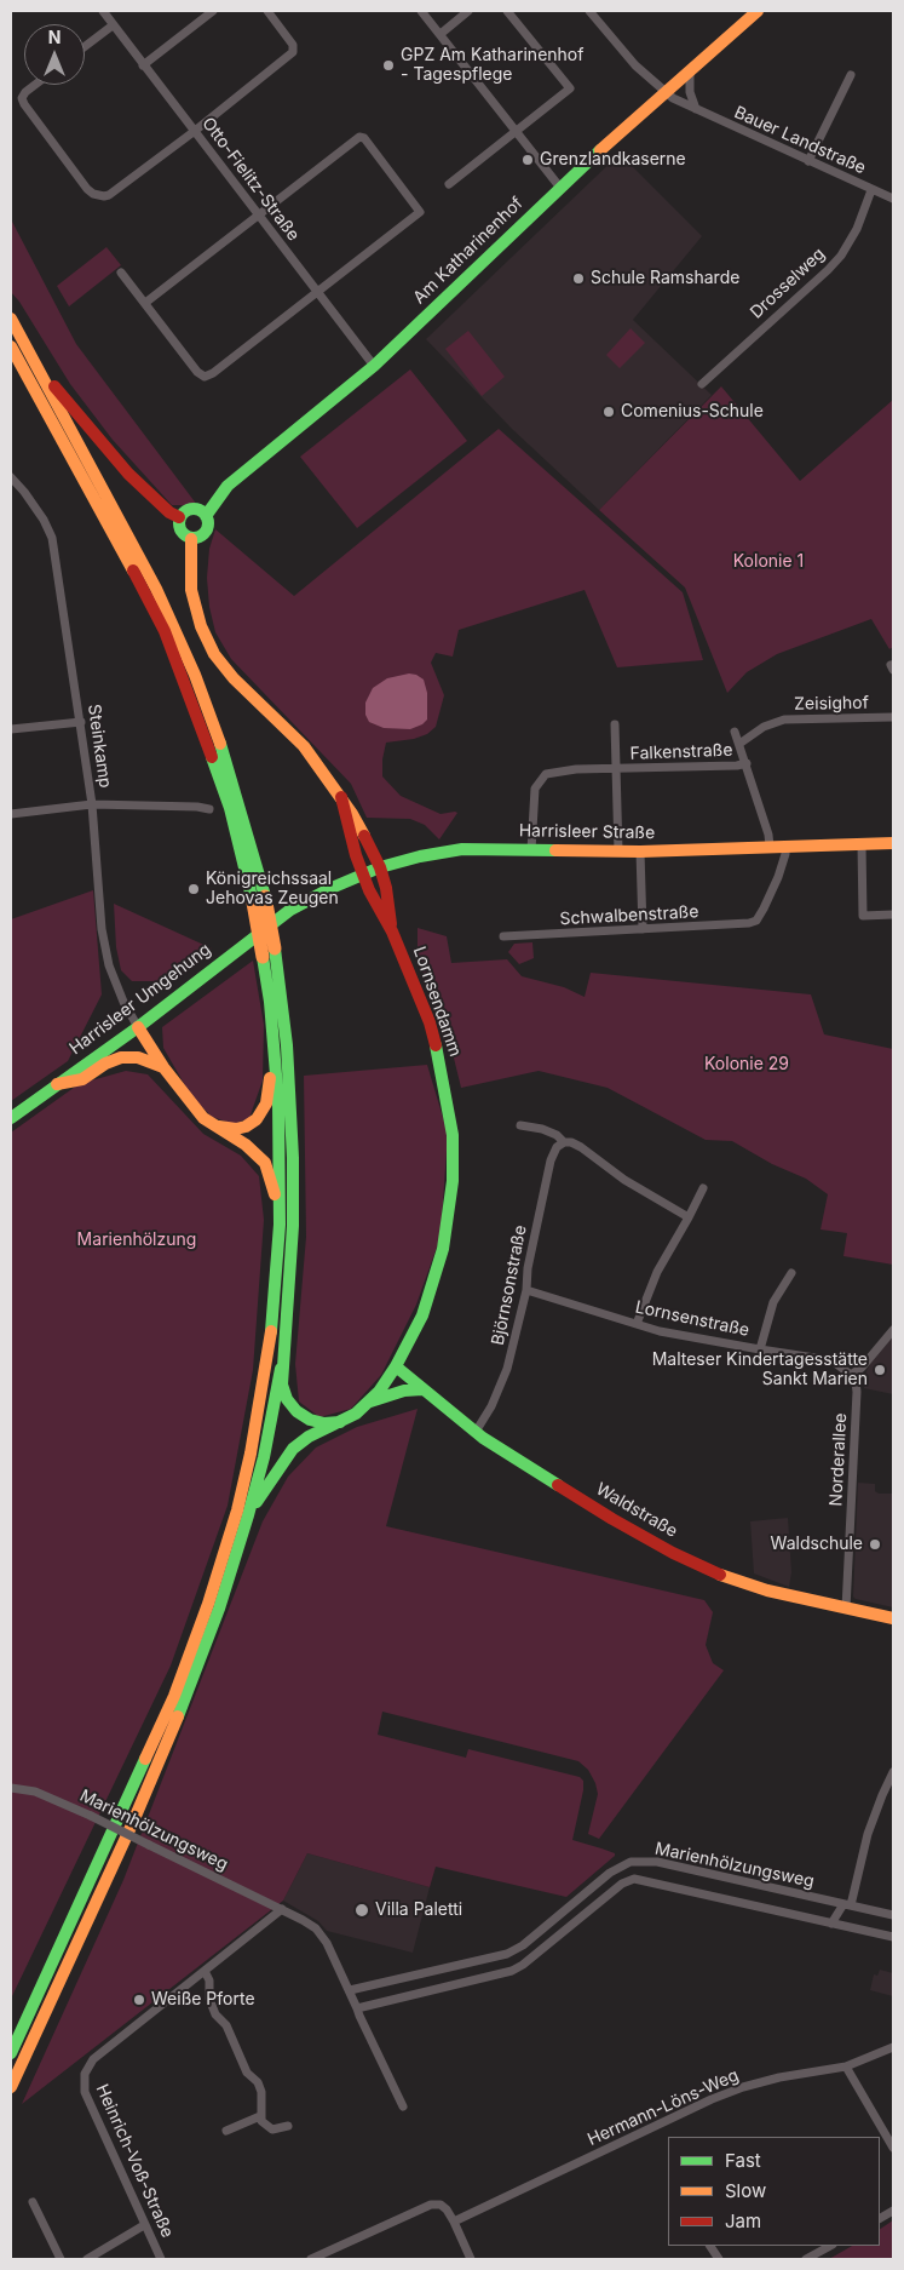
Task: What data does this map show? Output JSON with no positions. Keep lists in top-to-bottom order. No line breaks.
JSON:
{"streets":{"main road":["Am Katharinenhof","Harrisleer Straße","Harrisleer Umgehung","Lornsendamm","Waldstraße"],"street":["Bauer Landstraße","Otto-Fielitz-Straße","Drosselweg","Zeisighof","Steinkamp","Falkenstraße","Schwalbenstraße","Björnsonstraße","Lornsenstraße","Norderallee","Marienhölzungsweg","Hermann-Löns-Weg","Heinrich-Voß-Straße"]},"crossings":[["Bauer Landstraße","Am Katharinenhof"],["Bauer Landstraße","Drosselweg"],["Otto-Fielitz-Straße","Am Katharinenhof"],["Steinkamp","Harrisleer Umgehung"],["Falkenstraße","Harrisleer Straße"],["Harrisleer Straße","Schwalbenstraße"],["Harrisleer Straße","Harrisleer Umgehung"],["Harrisleer Straße","Lornsendamm"],["Lornsendamm","Waldstraße"],["Björnsonstraße","Lornsenstraße"],["Björnsonstraße","Waldstraße"],["Lornsenstraße","Norderallee"],["Norderallee","Waldstraße"]],"parks":["Kolonie 1","Kolonie 29","Marienhölzung"],"places":["GPZ Am Katharinenhof - Tagespflege","Grenzlandkaserne","Schule Ramsharde","Comenius-Schule","Königreichssaal Jehovas Zeugen","Malteser Kindertagesstätte Sankt Marien","Waldschule","Villa Paletti","Weiße Pforte"],"legend":["Fast","Slow","Jam"],"north":"top"}
